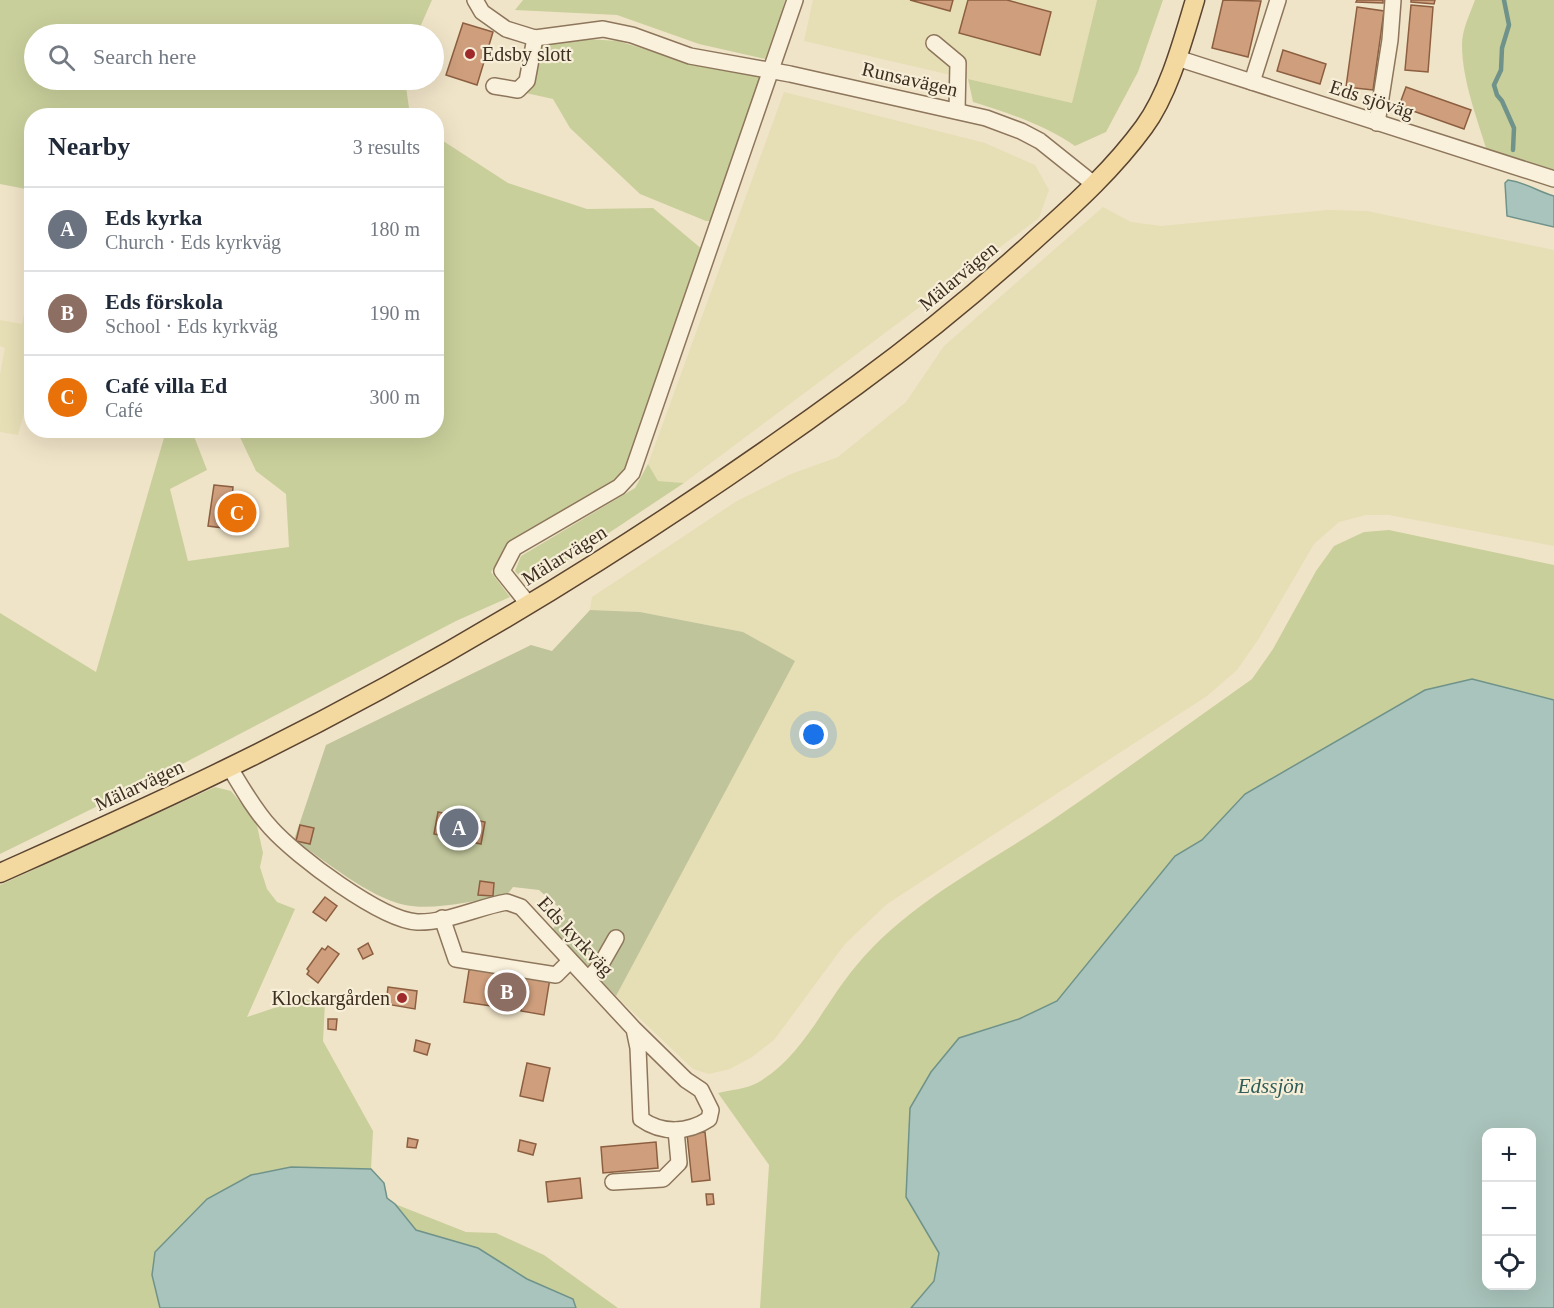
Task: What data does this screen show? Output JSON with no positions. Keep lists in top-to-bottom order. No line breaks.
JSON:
{"streets":{"main road":["Mälarvägen"],"street":["Runsavägen","Eds sjöväg","Eds kyrkväg"]},"crossings":[["Runsavägen","Mälarvägen"],["Eds sjöväg","Mälarvägen"],["Mälarvägen","Eds kyrkväg"]],"water":["Edssjön"],"places":["Edsby slott","Klockargården"],"page":{"search":"Search here","heading":["Nearby","3 results"],"list":[{"mark":"A","name":"Eds kyrka","note":"Church · Eds kyrkväg","value":"180 m"},{"mark":"B","name":"Eds förskola","note":"School · Eds kyrkväg","value":"190 m"},{"mark":"C","name":"Café villa Ed","note":"Café","value":"300 m"}],"pins":["C","A","B"],"map_buttons":["+","−"]}}
